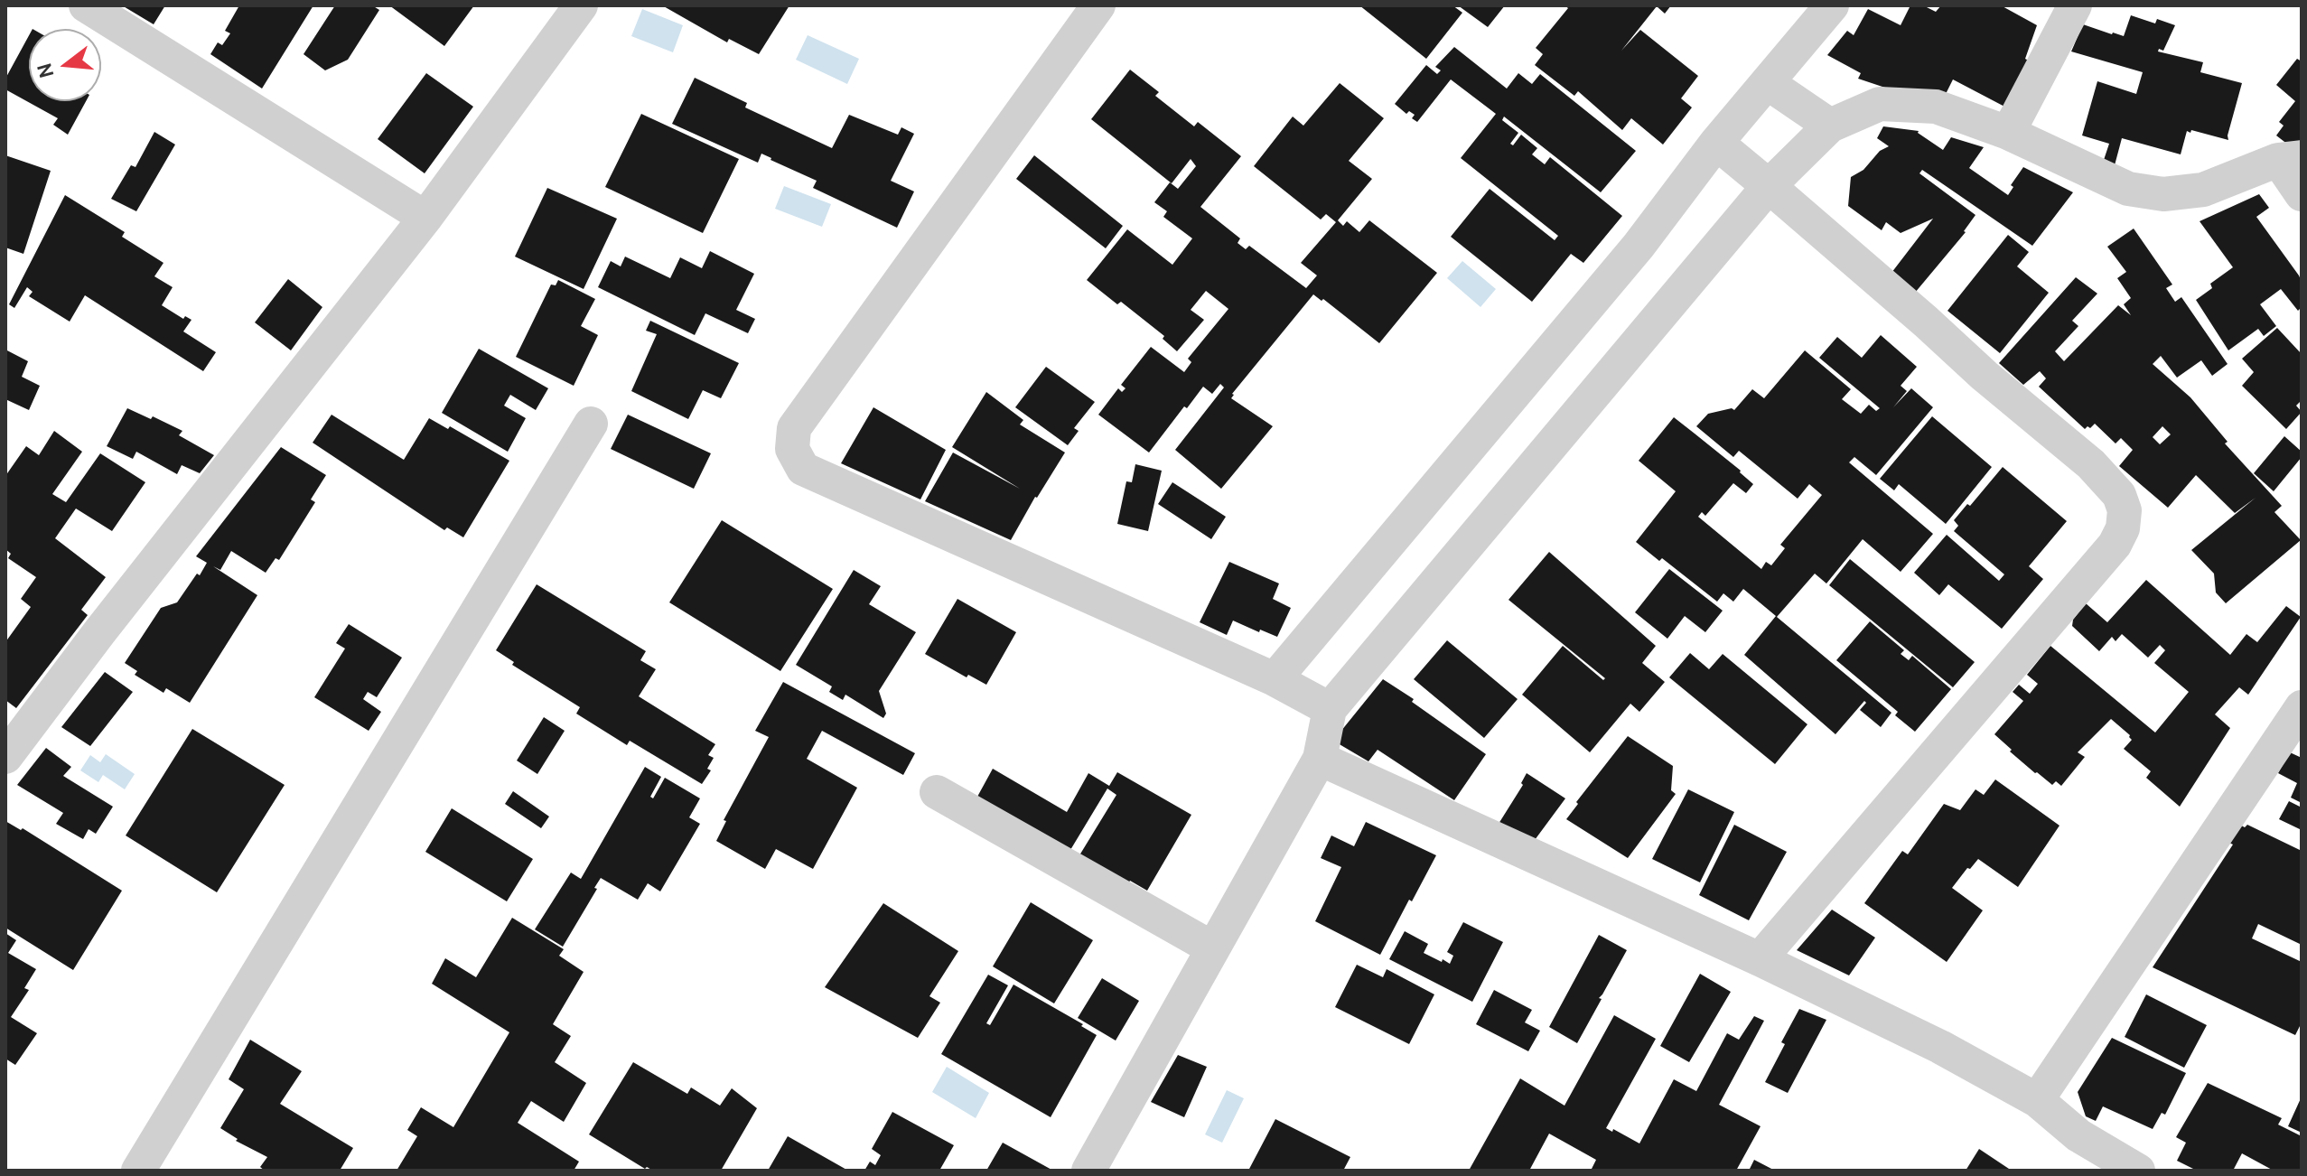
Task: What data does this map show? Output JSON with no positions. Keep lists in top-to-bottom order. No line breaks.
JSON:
{"north":"left"}
